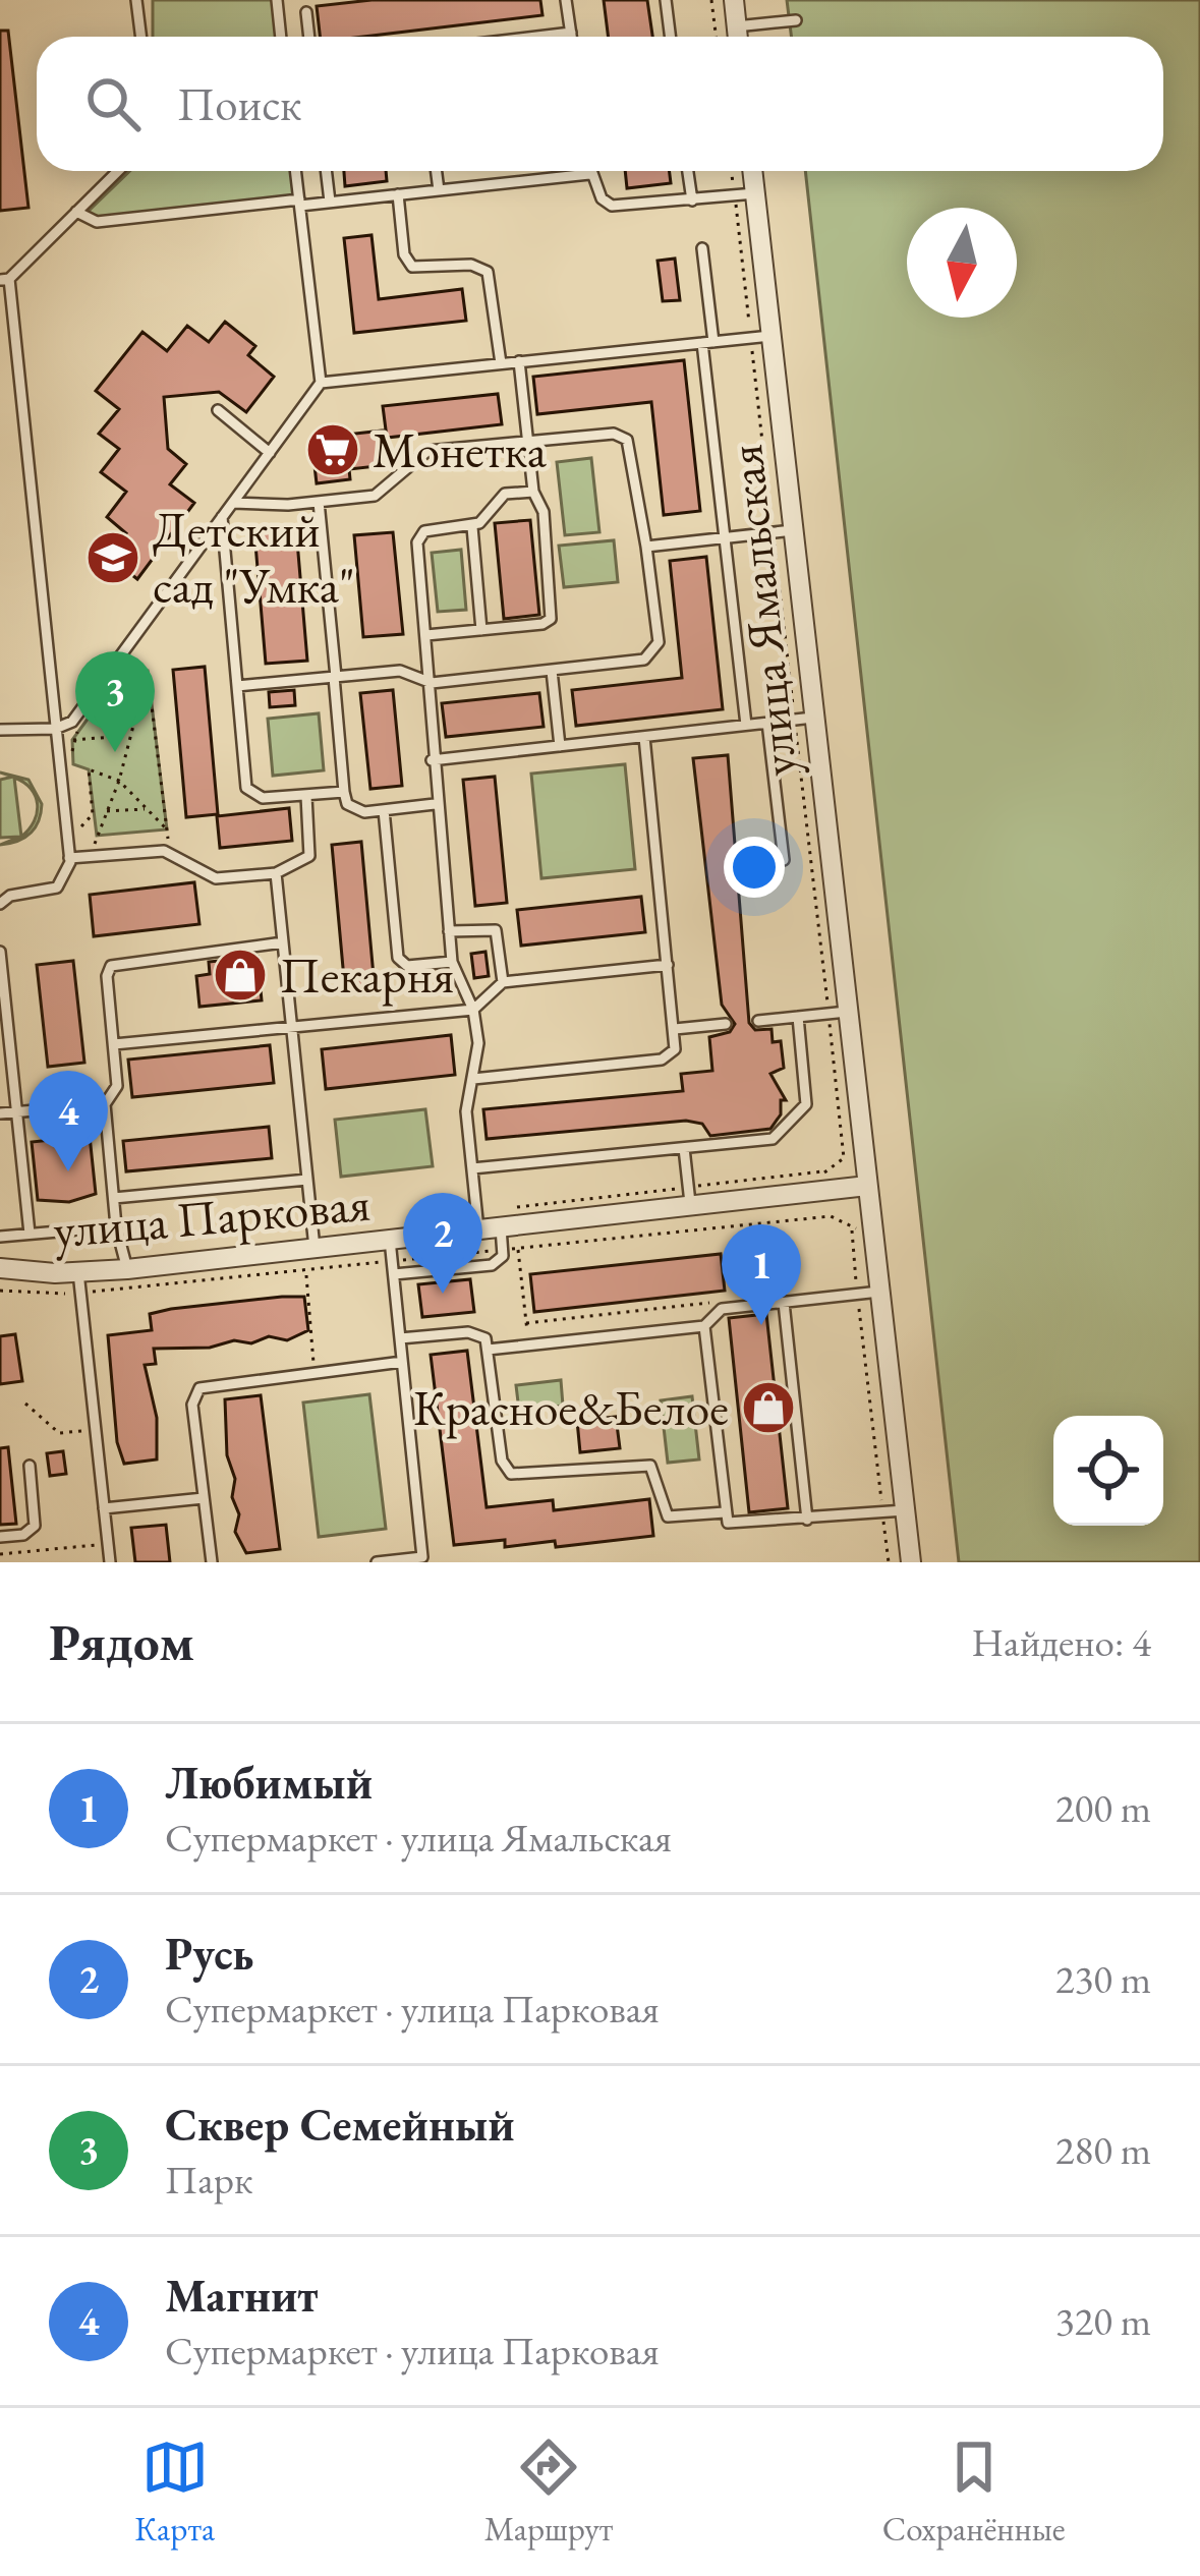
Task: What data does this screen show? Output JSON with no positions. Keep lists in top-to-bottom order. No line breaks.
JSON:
{"streets":{"street":["улица Ямальская","улица Парковая"]},"crossings":[["улица Ямальская","улица Парковая"]],"places":{"supermarket":["Монетка"],"school or university":["Детский сад \"Умка\""],"shop":["Пекарня","Красное&Белое"]},"north":"bottom","page":{"search":"Поиск","pins":["3","4","2","1"],"heading":["Рядом","Найдено: 4"],"list":[{"mark":"1","name":"Любимый","note":"Супермаркет · улица Ямальская","value":"200 m"},{"mark":"2","name":"Русь","note":"Супермаркет · улица Парковая","value":"230 m"},{"mark":"3","name":"Сквер Семейный","note":"Парк","value":"280 m"},{"mark":"4","name":"Магнит","note":"Супермаркет · улица Парковая","value":"320 m"}],"nav":["Карта","Маршрут","Сохранённые"]}}
